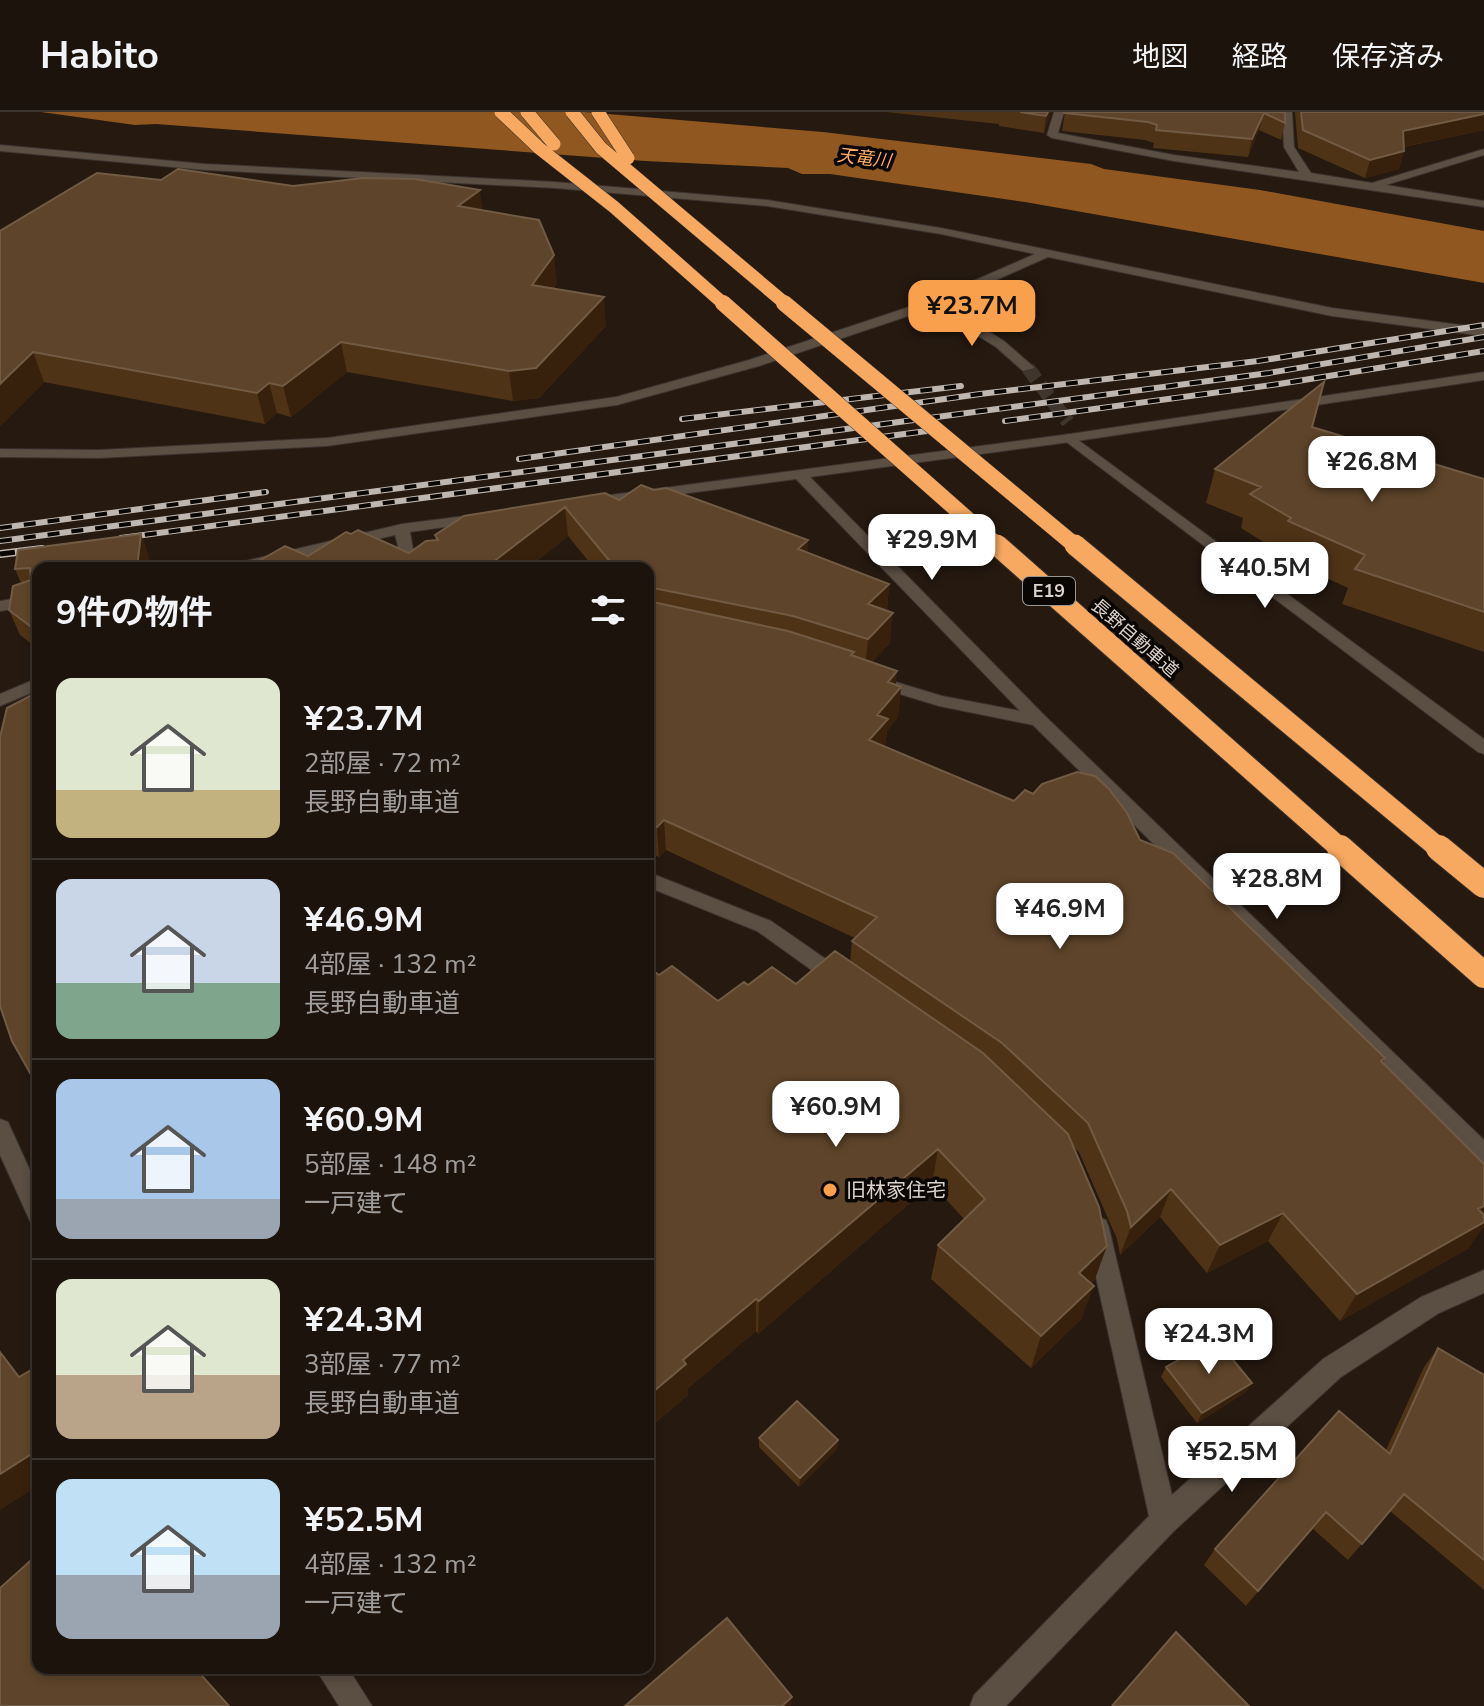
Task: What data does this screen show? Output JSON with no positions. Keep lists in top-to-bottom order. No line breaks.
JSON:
{"streets":{"highway":["E19","長野自動車道"]},"water":["天竜川"],"places":["旧林家住宅"],"page":{"header":"Habito","nav":["地図","経路","保存済み"],"price":["¥23.7M","¥26.8M","¥29.9M","¥40.5M","¥28.8M","¥46.9M","¥60.9M","¥24.3M","¥52.5M"],"heading":"9件の物件","list":[{"name":"¥23.7M","note":"2部屋 · 72 m² · 長野自動車道"},{"name":"¥46.9M","note":"4部屋 · 132 m² · 長野自動車道"},{"name":"¥60.9M","note":"5部屋 · 148 m² · 一戸建て"},{"name":"¥24.3M","note":"3部屋 · 77 m² · 長野自動車道"},{"name":"¥52.5M","note":"4部屋 · 132 m² · 一戸建て"}]}}
